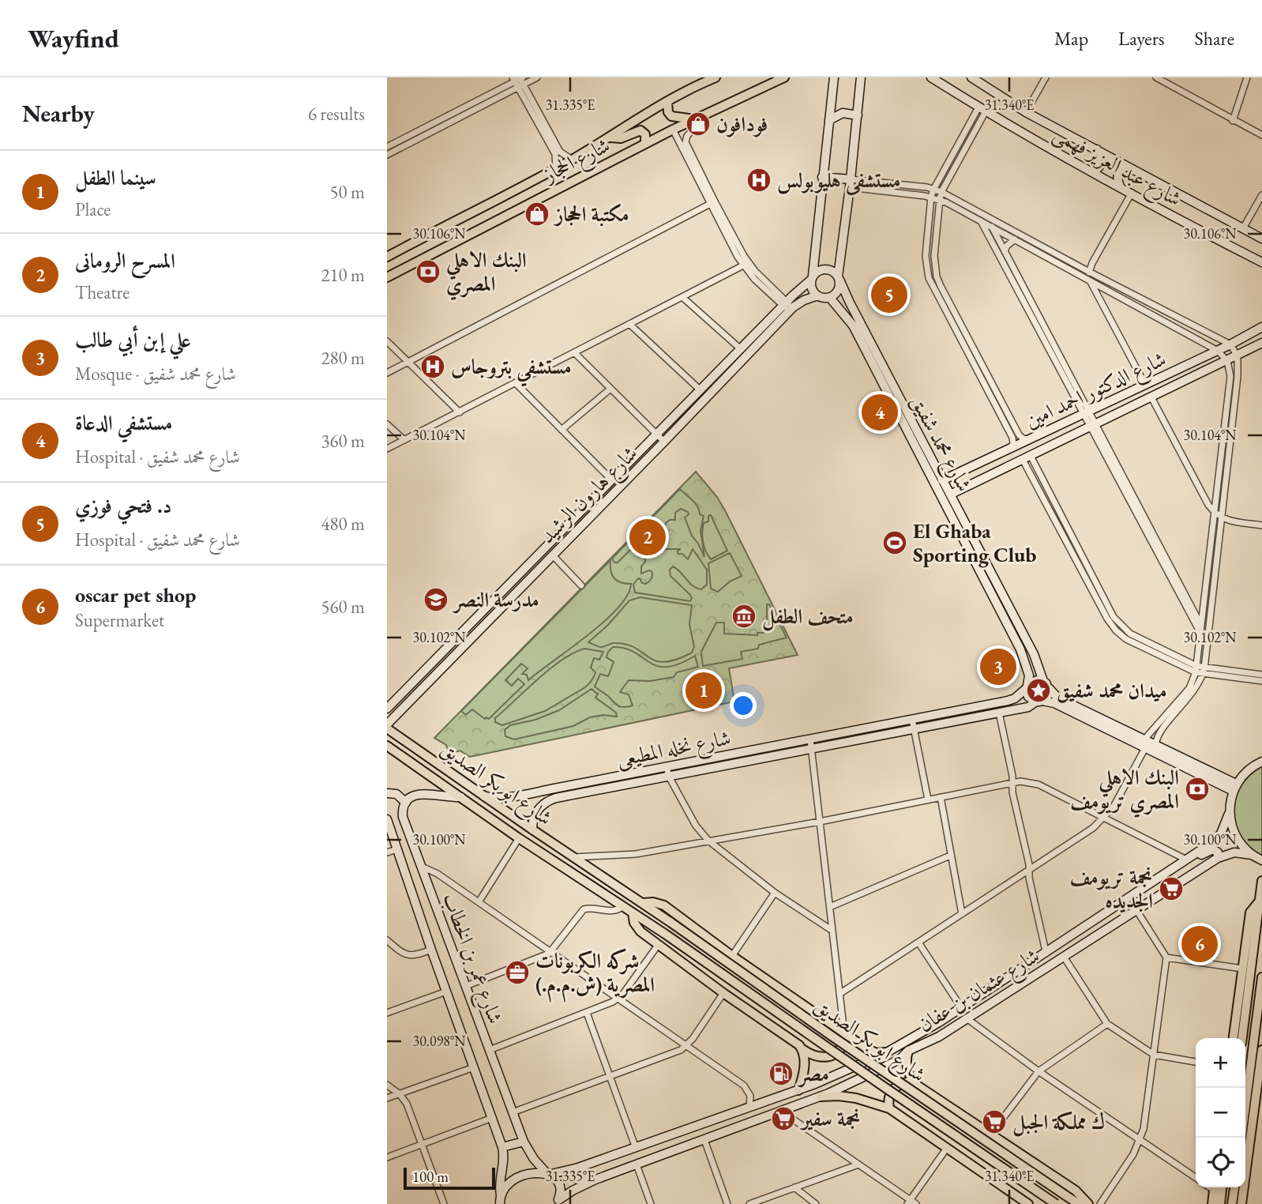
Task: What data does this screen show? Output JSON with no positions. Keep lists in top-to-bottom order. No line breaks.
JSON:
{"streets":{"main road":["شارع الحجاز","شارع ابو بكر الصديق"],"street":["شارع عبد العزيز فهمى","شارع الدكتور احمد امين","شارع محمد شفيق","شارع هارون الرشيد","شارع نخله المطيعى","شارع عمر بن الخطاب","شارع عثمان بن عفان"]},"crossings":[["شارع الدكتور احمد امين","شارع محمد شفيق"],["شارع محمد شفيق","شارع هارون الرشيد"],["شارع محمد شفيق","شارع نخله المطيعى"],["شارع هارون الرشيد","شارع ابو بكر الصديق"],["شارع نخله المطيعى","شارع ابو بكر الصديق"],["شارع ابو بكر الصديق","شارع عثمان بن عفان"],["شارع عمر بن الخطاب","شارع عثمان بن عفان"]],"places":{"shop":["فودافون","مكتبة الحجاز"],"hospital":["مستشفى هليوبولس","مستشفي بتروجاس"],"bank":["البنك الاهلي المصري","البنك الاهلي المصري تريومف"],"sports":["El Ghaba Sporting Club"],"school or university":["مدرسة النصر"],"museum":["متحف الطفل"],"place":["ميدان محمد شفيق"],"supermarket":["نجمة تريومف الجديده","نجمة سفير","ك مملكة الجبل"],"office":["شركه الكربونات المصرية (ش.م.م.)"],"fuel station":["مصر"]},"scale_bar":"100 m","page":{"header":"Wayfind","nav":["Map","Layers","Share"],"heading":["Nearby","6 results"],"list":[{"mark":"1","name":"سينما الطفل","note":"Place","value":"50 m"},{"mark":"2","name":"المسرح الرومانى","note":"Theatre","value":"210 m"},{"mark":"3","name":"علي إبن أبي طالب","note":"Mosque · شارع محمد شفيق","value":"280 m"},{"mark":"4","name":"مستشفي الدعاة","note":"Hospital · شارع محمد شفيق","value":"360 m"},{"mark":"5","name":"د. فتحي فوزي","note":"Hospital · شارع محمد شفيق","value":"480 m"},{"mark":"6","name":"oscar pet shop","note":"Supermarket","value":"560 m"}],"pins":["5","4","2","3","1","6"],"map_buttons":["+","−"],"scale":"100 m"},"coordinates":["31.335°E","31.340°E","30.106°N","30.104°N","30.102°N","30.100°N","30.098°N"]}
